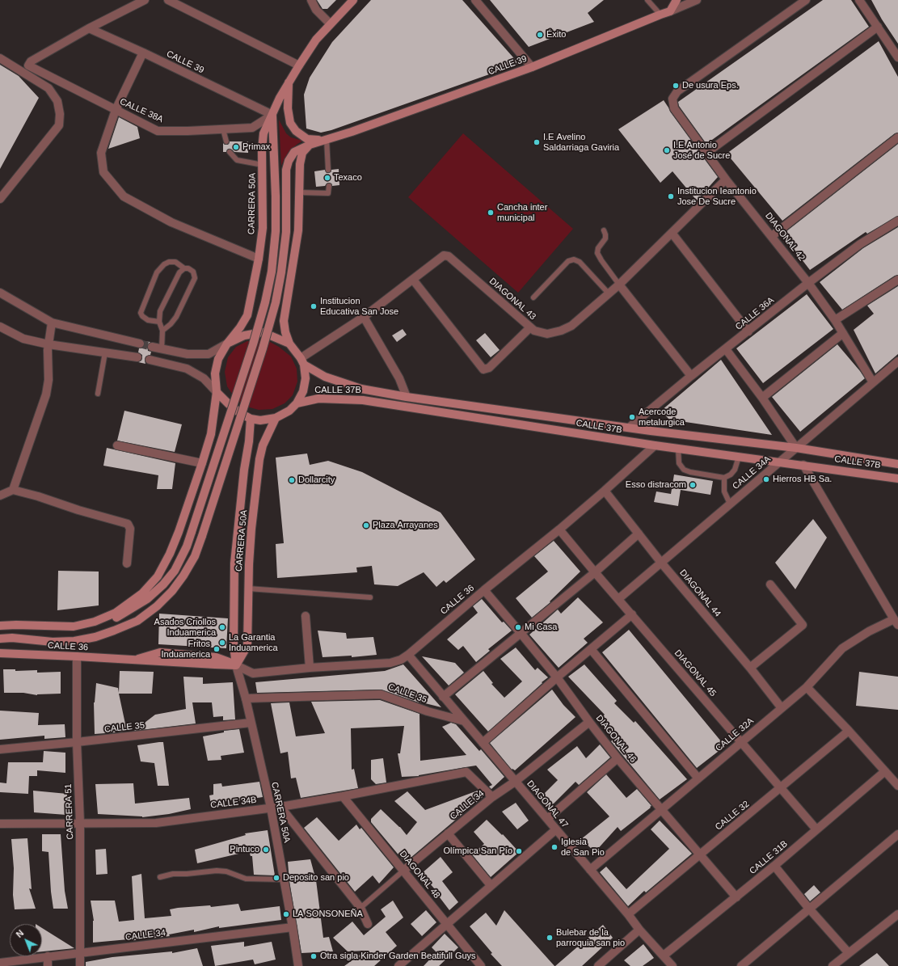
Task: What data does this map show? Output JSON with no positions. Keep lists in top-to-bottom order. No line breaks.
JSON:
{"streets":{"main road":["CALLE 39","CARRERA 50A","CALLE 37B","CALLE 36"],"street":["CALLE 38A","DIAGONAL 42","DIAGONAL 43","CALLE 36A","CALLE 34A","DIAGONAL 44","DIAGONAL 45","CALLE 35","CALLE 32A","DIAGONAL 46","CALLE 34B","DIAGONAL 47","CALLE 34","CARRERA 51","CALLE 32","CALLE 31B","DIAGONAL 48"]},"crossings":[["CALLE 39","CALLE 38A"],["CALLE 39","CARRERA 50A"],["CALLE 38A","CARRERA 50A"],["CARRERA 50A","DIAGONAL 43"],["CARRERA 50A","CALLE 37B"],["CARRERA 50A","CALLE 36"],["CARRERA 50A","CALLE 35"],["CARRERA 50A","CALLE 34B"],["CARRERA 50A","CALLE 34"],["DIAGONAL 42","DIAGONAL 43"],["DIAGONAL 42","CALLE 36A"],["DIAGONAL 42","CALLE 34A"],["DIAGONAL 43","CALLE 37B"],["CALLE 36A","CALLE 37B"],["CALLE 37B","CALLE 34A"],["CALLE 37B","CALLE 36"],["CALLE 34A","DIAGONAL 44"],["CALLE 34A","DIAGONAL 45"],["DIAGONAL 44","CALLE 36"],["DIAGONAL 44","CALLE 32A"],["CALLE 36","DIAGONAL 45"],["CALLE 36","DIAGONAL 46"],["CALLE 36","DIAGONAL 47"],["CALLE 36","CARRERA 51"],["DIAGONAL 45","CALLE 32A"],["DIAGONAL 45","CALLE 32"],["DIAGONAL 45","CALLE 31B"],["CALLE 35","DIAGONAL 47"],["CALLE 35","CARRERA 51"],["CALLE 32A","DIAGONAL 46"],["CALLE 32A","DIAGONAL 47"],["DIAGONAL 46","CALLE 34"],["DIAGONAL 46","CALLE 32"],["DIAGONAL 46","CALLE 31B"],["CALLE 34B","CALLE 34"],["CALLE 34B","CARRERA 51"],["CALLE 34B","DIAGONAL 48"],["DIAGONAL 47","CALLE 34"],["DIAGONAL 47","CALLE 32"],["DIAGONAL 47","CALLE 31B"],["CALLE 34","CARRERA 51"],["CALLE 34","DIAGONAL 48"]],"places":["Éxito","De usura Eps.","I.E Avelino Saldarriaga Gaviria","Primax","I.E Antonio José de Sucre","Texaco","Institucion Ieantonio Jose De Sucre","Cancha inter municipal","Institucion Educativa San Jose","Acercode metalurgica","Hierros HB Sa.","Dollarcity","Esso distracom","Plaza Arrayanes","Asados Criollos Induamerica","Mi Casa","La Garantia Induamerica","Fritos Induamerica","Iglesia de San Pio","Pintuco","Olímpica San Pío","Deposito san pio","LA SONSONEÑA","Bulebar de la parroquia san pio","Otra sigla Kinder Garden Beatifull Guys"],"north":"top left"}
